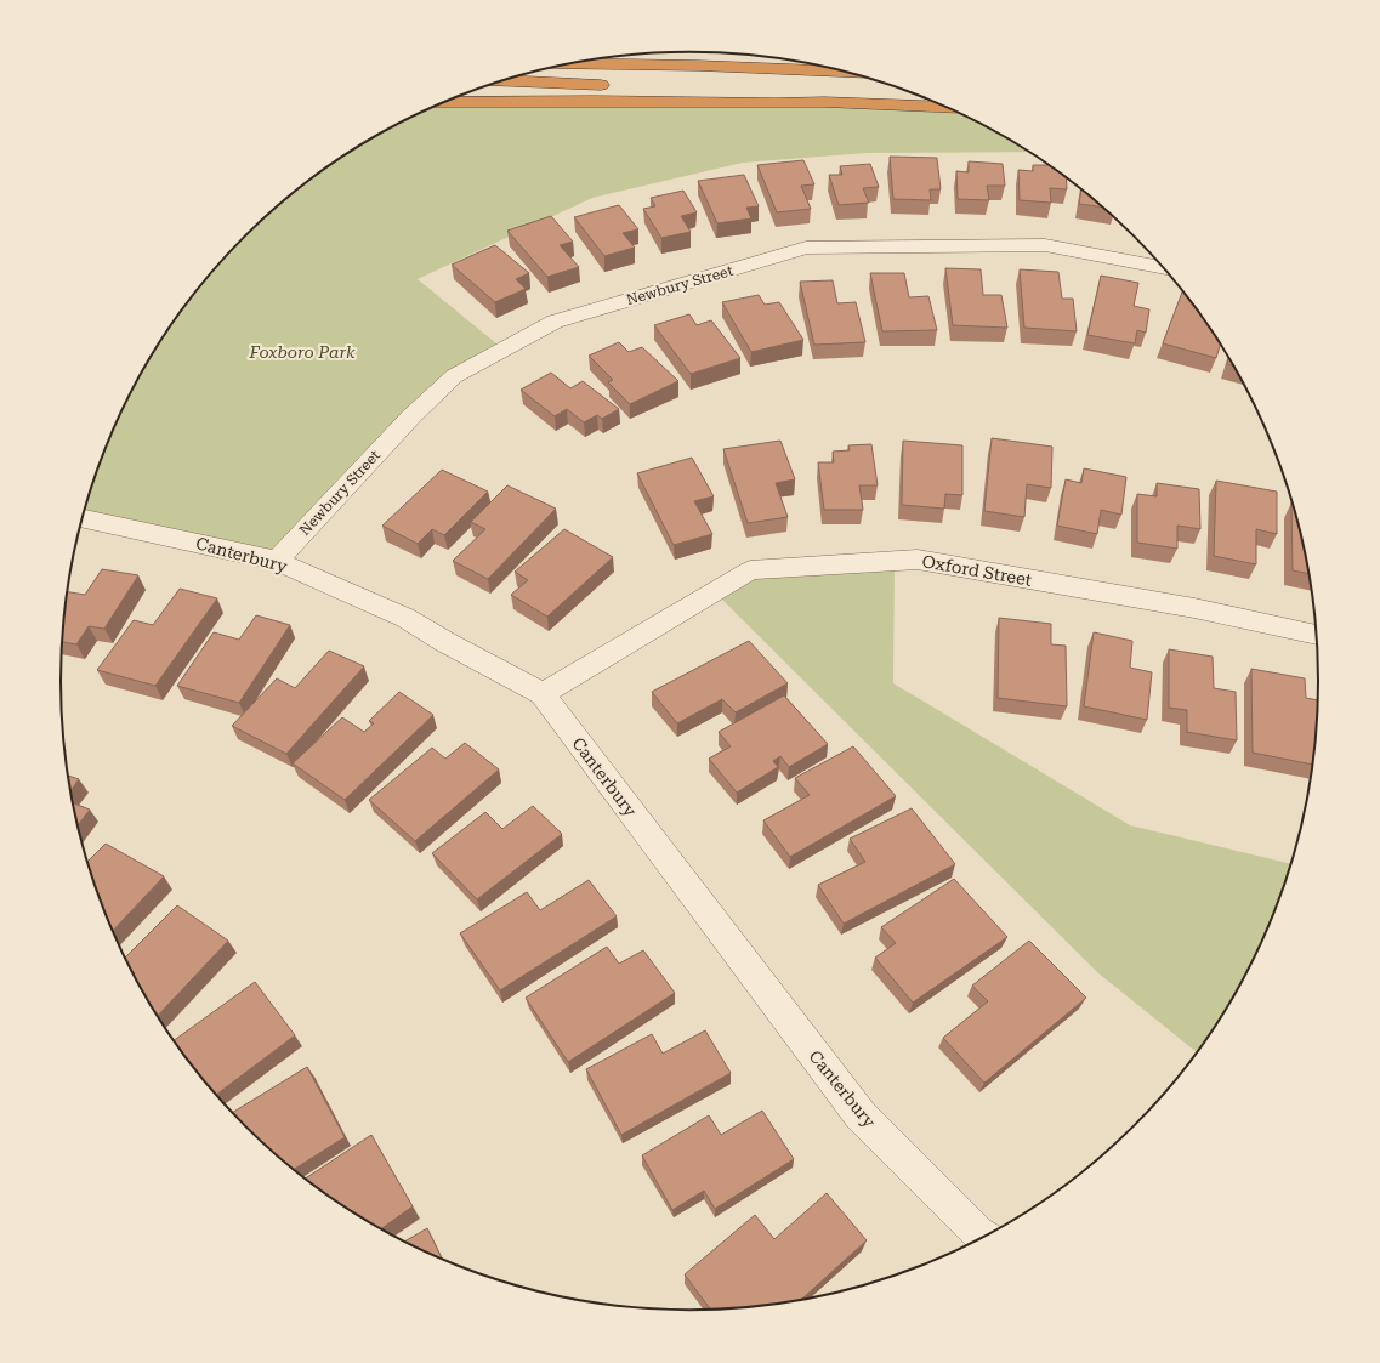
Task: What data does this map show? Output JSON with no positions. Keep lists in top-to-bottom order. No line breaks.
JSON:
{"streets":{"street":["Newbury Street","Canterbury","Oxford Street"]},"crossings":[["Newbury Street","Canterbury"],["Canterbury","Oxford Street"]],"parks":["Foxboro Park"]}
